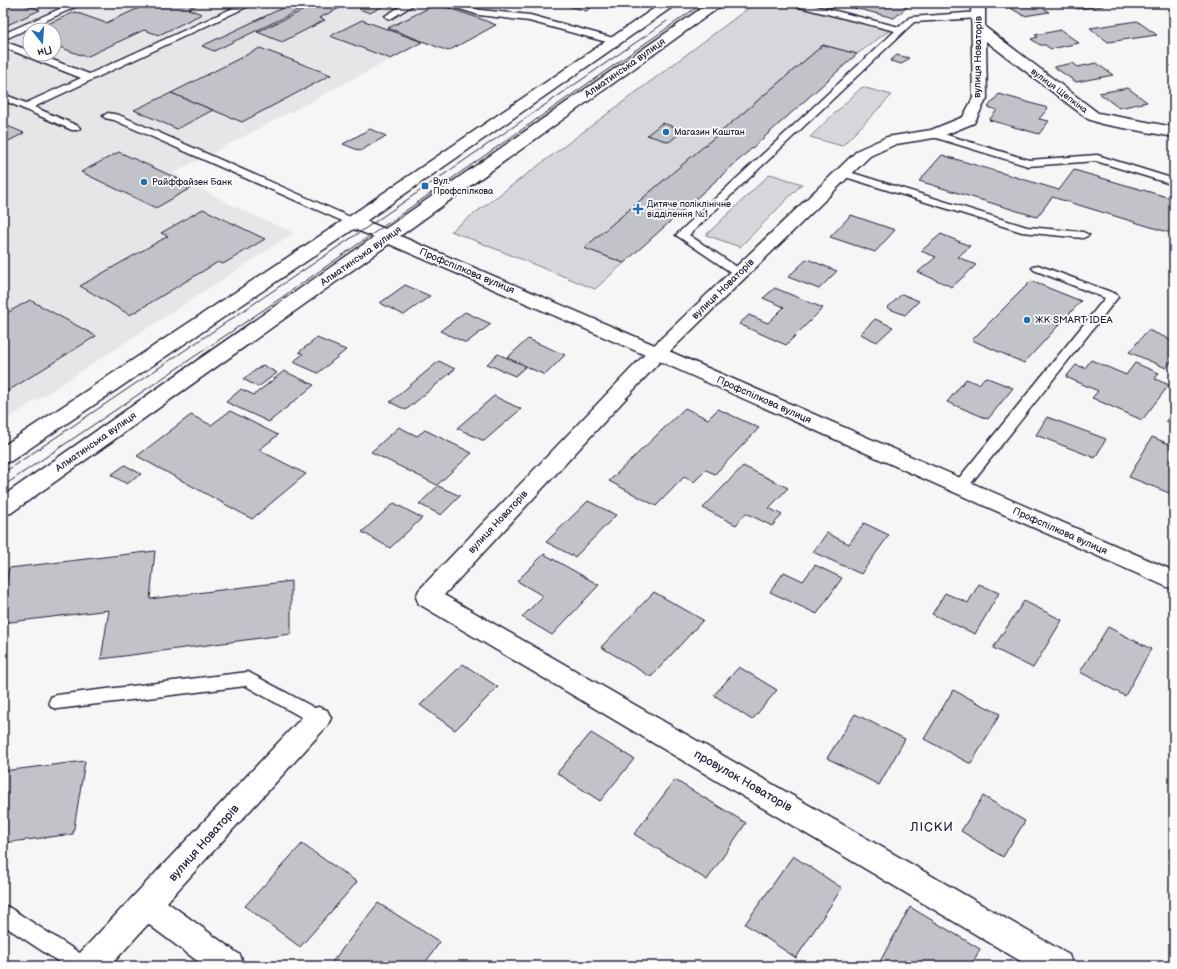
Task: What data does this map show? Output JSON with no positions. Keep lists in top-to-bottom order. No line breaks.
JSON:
{"streets":{"street":["вулиця Новаторів","Алматинська вулиця","вулиця Щепкіна","Профспілкова вулиця","провулок Новаторів"]},"crossings":[["вулиця Новаторів","вулиця Щепкіна"],["вулиця Новаторів","Профспілкова вулиця"],["вулиця Новаторів","провулок Новаторів"],["Алматинська вулиця","Профспілкова вулиця"]],"districts":["ЛІСКИ"],"places":{"other":["Магазин Каштан","Райффайзен Банк","ЖК SMART IDEA"],"transit":["Вул. Профспілкова"],"health":["Дитяче поліклінічне відділення №1"]},"north":"bottom"}
